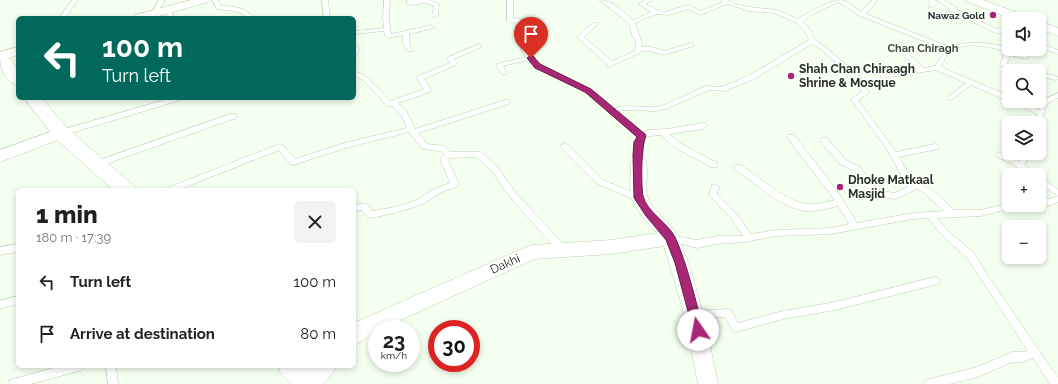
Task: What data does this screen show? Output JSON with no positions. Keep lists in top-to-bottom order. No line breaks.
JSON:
{"streets":{"street":["Dakhi"]},"districts":["Chan Chiragh"],"places":["Nawaz Gold","Shah Chan Chiraagh Shrine & Mosque","Dhoke Matkaal Masjid"],"page":{"map_buttons":["+","−"],"turn":["100 m","Turn left"],"heading":["1 min","180 m · 17:39"],"list":[{"name":"Turn left","value":"100 m"},{"name":"Arrive at destination","value":"80 m"}],"speed":"23 km/h","limit":"30"}}
